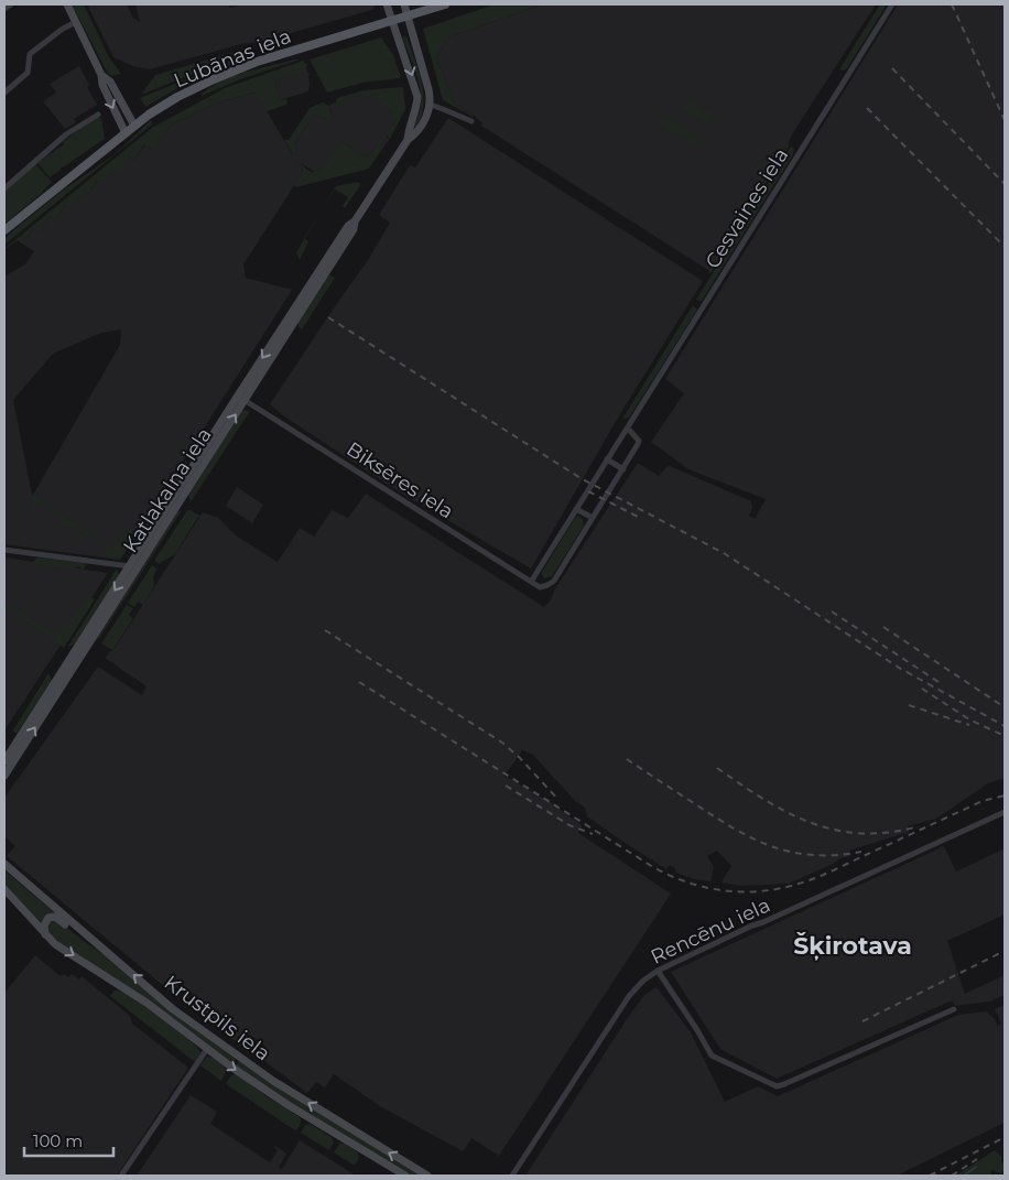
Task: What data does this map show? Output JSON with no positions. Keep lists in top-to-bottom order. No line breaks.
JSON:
{"streets":{"main road":["Lubānas iela"],"street":["Cesvaines iela","Biksēres iela","Katlakalna iela","Rencēnu iela","Krustpils iela"]},"crossings":[["Lubānas iela","Katlakalna iela"],["Cesvaines iela","Biksēres iela"],["Biksēres iela","Katlakalna iela"]],"districts":["Šķirotava"],"scale_bar":"100 m"}
